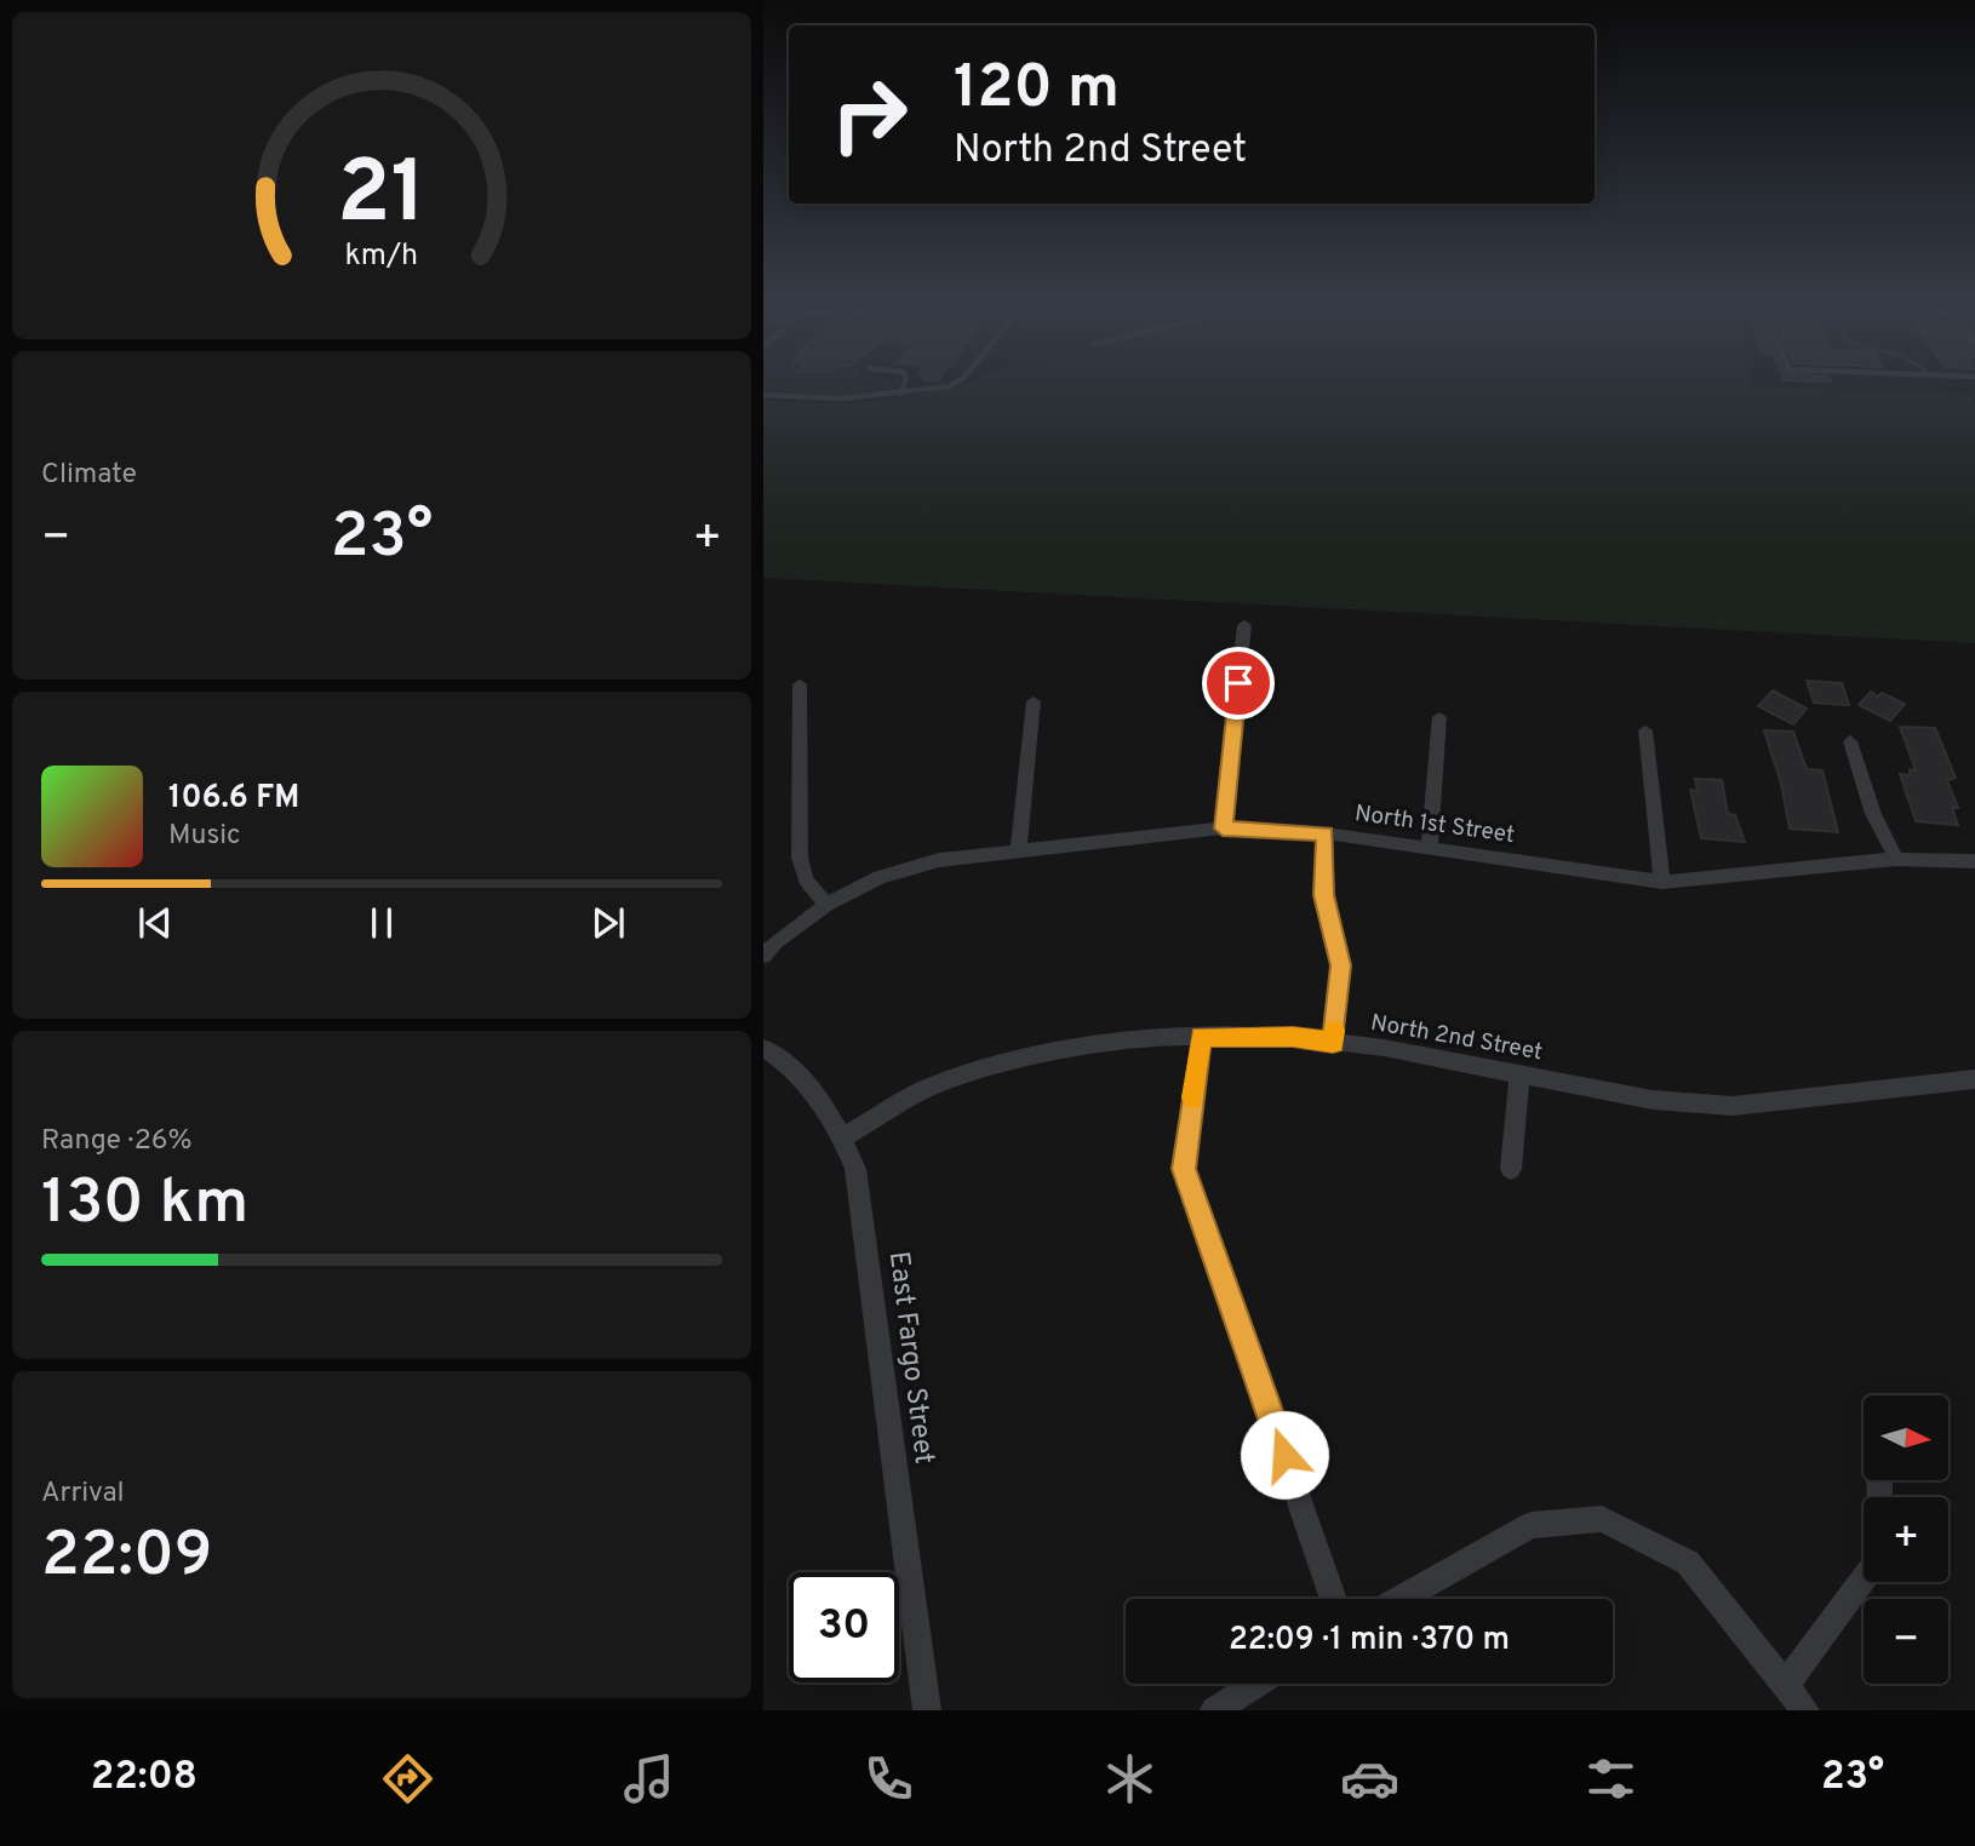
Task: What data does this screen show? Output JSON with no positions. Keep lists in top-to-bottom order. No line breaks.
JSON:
{"streets":{"street":["North 1st Street","North 2nd Street","East Fargo Street"]},"crossings":[["North 2nd Street","East Fargo Street"]],"north":"right","page":{"turn":["120 m","North 2nd Street"],"tile":["Climate",["Range · 26%","130 km"],["Arrival","22:09"]],"heat":["−","23°","+"],"song":["106.6 FM","Music"],"map_buttons":["+","−"],"limit":"30","trip":"22:09 · 1 min · 370 m","tabs":["22:08","23°"],"gauge":["21","km/h"]}}
